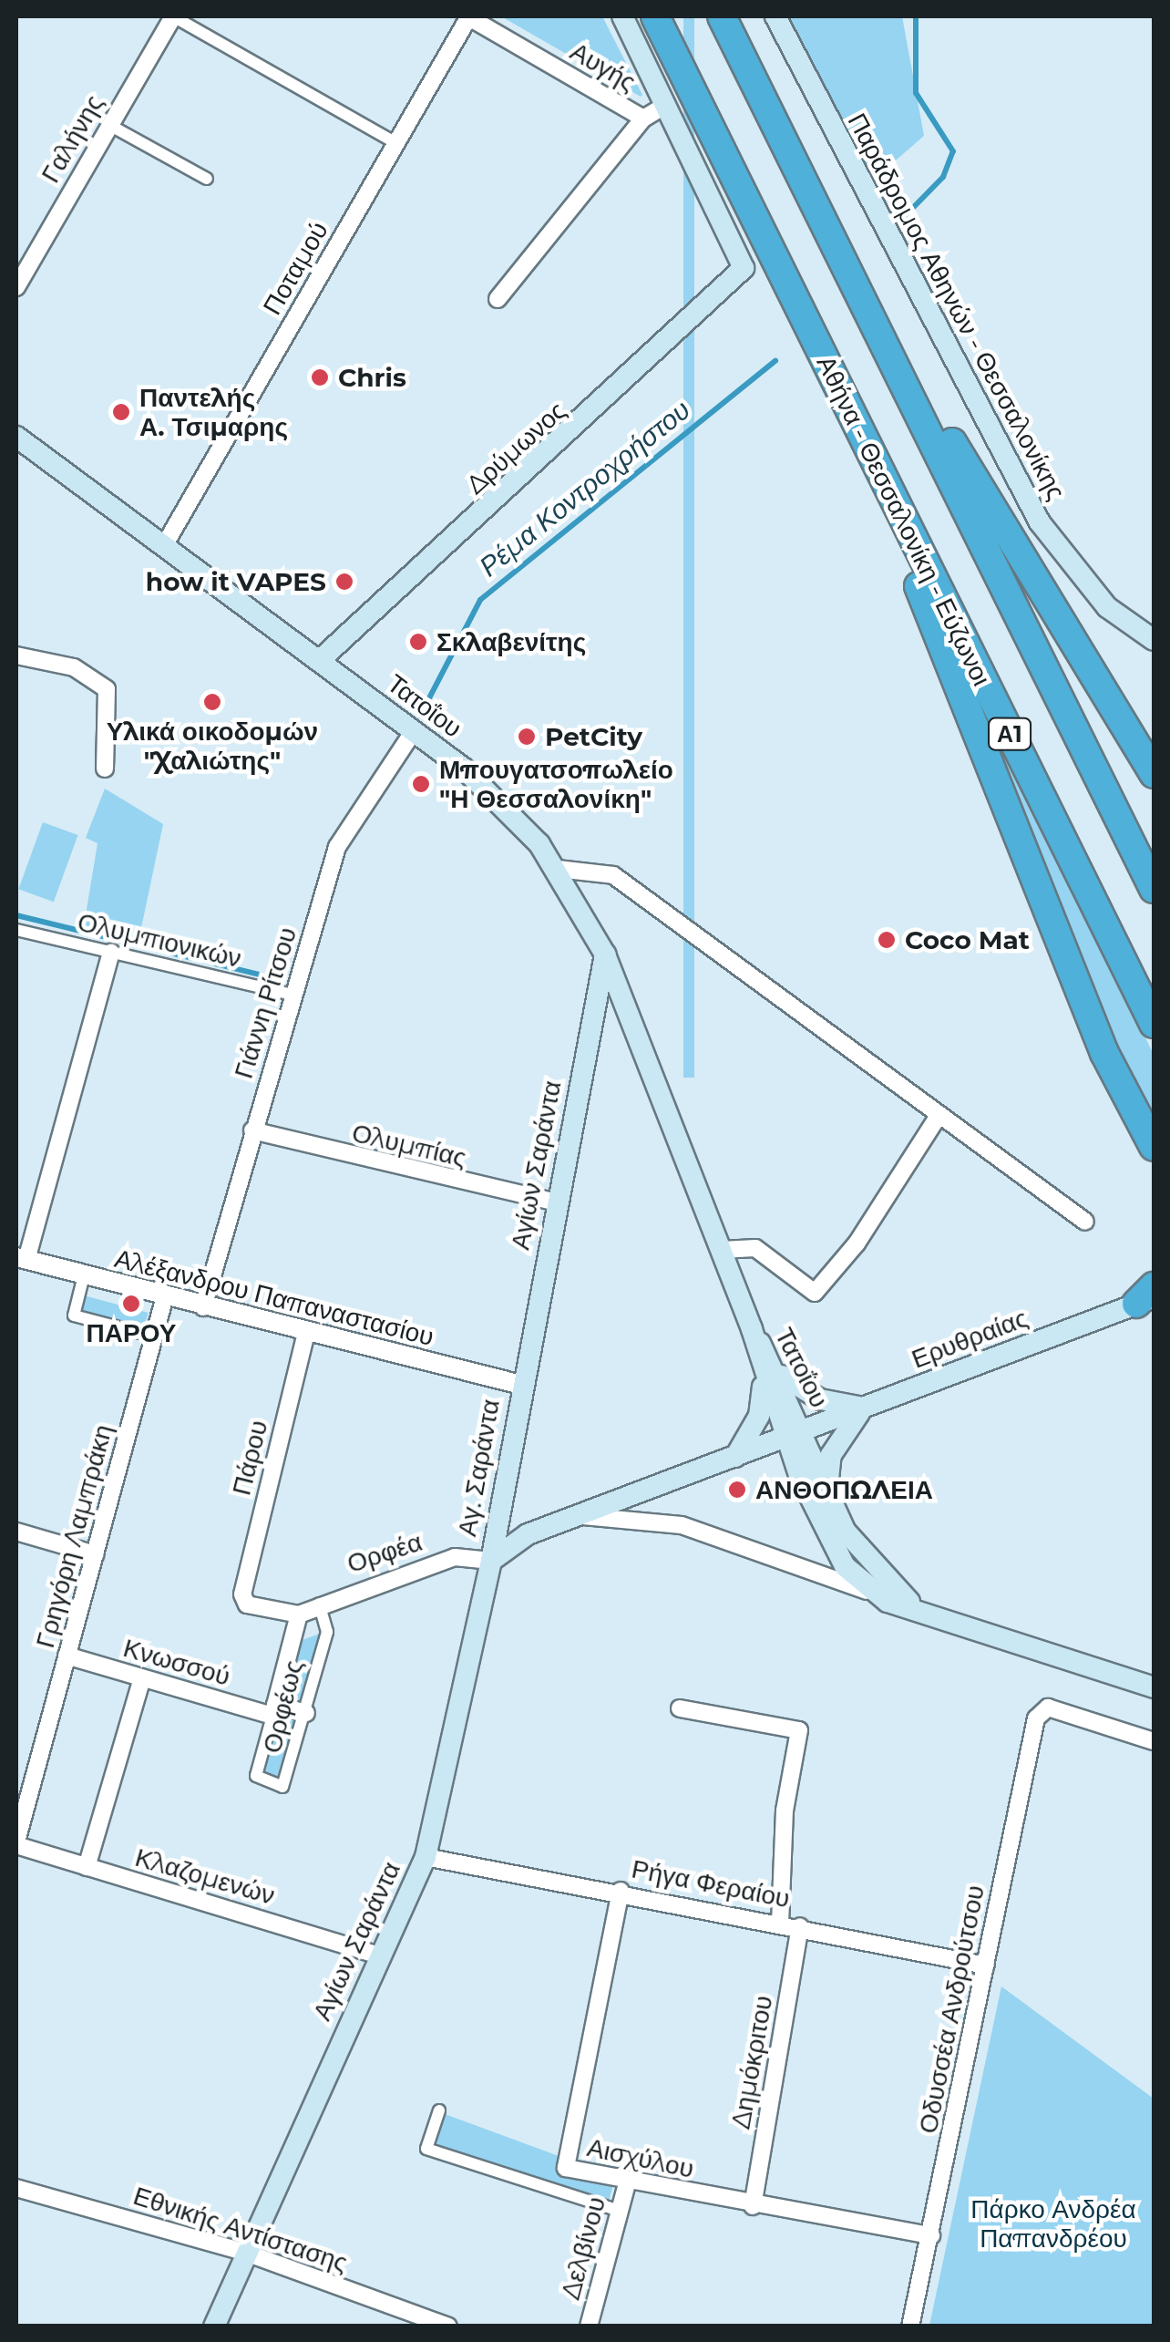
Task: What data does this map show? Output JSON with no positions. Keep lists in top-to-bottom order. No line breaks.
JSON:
{"streets":{"highway":["Αθήνα - Θεσσαλονίκη - Εύζωνοι","Α1"],"main road":["Παράδρομος Αθηνών - Θεσσαλονίκης","Δρύμωνος","Τατοΐου","Αγίων Σαράντα","Ερυθραίας","Αγ. Σαράντα"],"street":["Αυγής","Γαλήνης","Ποταμού","Ολυμπιονικών","Γιάννη Ρίτσου","Ολυμπίας","Αλέξανδρου Παπαναστασίου","Πάρου","Γρηγόρη Λαμπράκη","Ορφέα","Κνωσσού","Ορφέως","Κλαζομενών","Ρήγα Φεραίου","Οδυσσέα Ανδρούτσου","Δημόκριτου","Αισχύλου","Εθνικής Αντίστασης","Δελβίνου"]},"crossings":[["Αυγής","Ποταμού"],["Αυγής","Δρύμωνος"],["Ποταμού","Τατοΐου"],["Δρύμωνος","Τατοΐου"],["Τατοΐου","Γιάννη Ρίτσου"],["Τατοΐου","Αγίων Σαράντα"],["Τατοΐου","Ερυθραίας"],["Ολυμπιονικών","Γιάννη Ρίτσου"],["Γιάννη Ρίτσου","Ολυμπίας"],["Γιάννη Ρίτσου","Αλέξανδρου Παπαναστασίου"],["Ολυμπίας","Αγίων Σαράντα"],["Αγίων Σαράντα","Αλέξανδρου Παπαναστασίου"],["Αγίων Σαράντα","Ερυθραίας"],["Αγίων Σαράντα","Αγ. Σαράντα"],["Αγίων Σαράντα","Ορφέα"],["Αγίων Σαράντα","Κλαζομενών"],["Αγίων Σαράντα","Ρήγα Φεραίου"],["Αγίων Σαράντα","Εθνικής Αντίστασης"],["Αλέξανδρου Παπαναστασίου","Πάρου"],["Αλέξανδρου Παπαναστασίου","Αγ. Σαράντα"],["Αλέξανδρου Παπαναστασίου","Γρηγόρη Λαμπράκη"],["Ερυθραίας","Αγ. Σαράντα"],["Ερυθραίας","Ορφέα"],["Πάρου","Ορφέα"],["Πάρου","Ορφέως"],["Αγ. Σαράντα","Ορφέα"],["Γρηγόρη Λαμπράκη","Κνωσσού"],["Γρηγόρη Λαμπράκη","Κλαζομενών"],["Ορφέα","Ορφέως"],["Κνωσσού","Ορφέως"],["Ρήγα Φεραίου","Οδυσσέα Ανδρούτσου"],["Ρήγα Φεραίου","Δημόκριτου"],["Ρήγα Φεραίου","Αισχύλου"],["Οδυσσέα Ανδρούτσου","Αισχύλου"],["Δημόκριτου","Αισχύλου"],["Αισχύλου","Δελβίνου"]],"water":["Ρέμα Κοντροχρήστου"],"parks":["Πάρκο Ανδρέα Παπανδρέου"],"places":["Chris","Παντελής Α. Τσιμαρης","how it VAPES","Σκλαβενίτης","Υλικά οικοδομών \"Χαλιώτης\"","PetCity","Μπουγατσοπωλείο \"Η Θεσσαλονίκη\"","Coco Mat","ΠΑΡΟΥ","ΑΝΘΟΠΩΛΕΙΑ"]}
